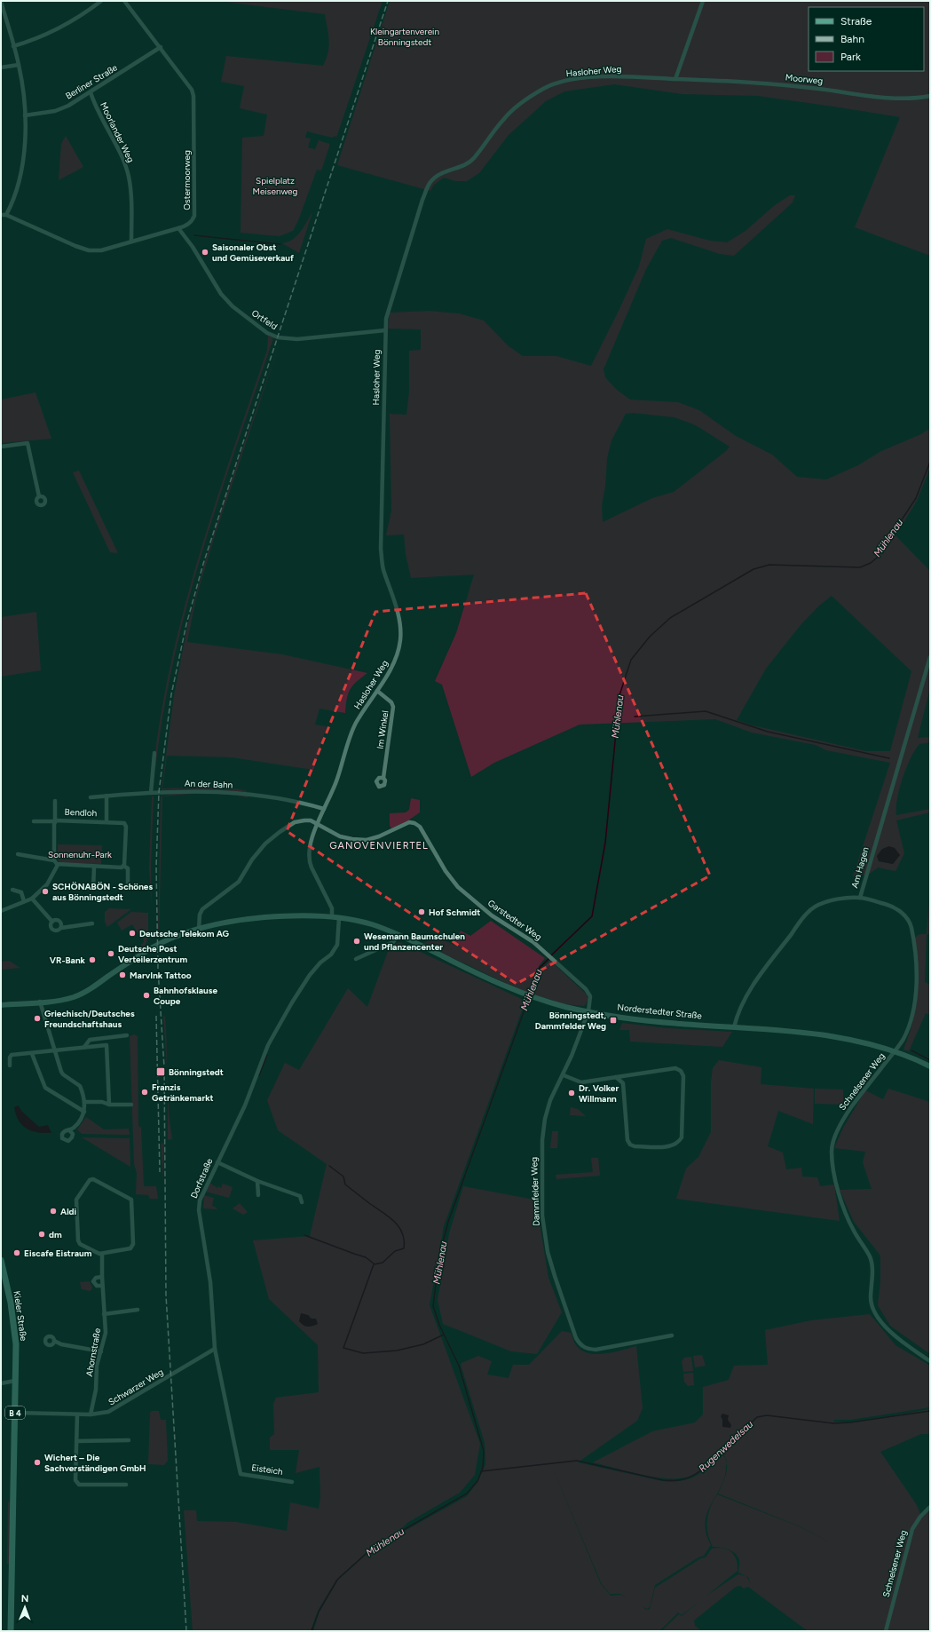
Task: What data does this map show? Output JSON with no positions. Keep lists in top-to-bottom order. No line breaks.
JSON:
{"streets":{"main road":["Norderstedter Straße","Kieler Straße","B 4"],"street":["Hasloher Weg","Moorweg","Berliner Straße","Moorlander Weg","Ostermoorweg","Ortfeld","Im Winkel","An der Bahn","Bendloh","Am Hagen","Garstedter Weg","Schnelsener Weg","Dorfstraße","Dammfelder Weg","Ahornstraße","Schwarzer Weg","Eisteich"]},"crossings":[["Hasloher Weg","Moorweg"],["Hasloher Weg","Ortfeld"],["Hasloher Weg","Im Winkel"],["Hasloher Weg","An der Bahn"],["Hasloher Weg","Garstedter Weg"],["Hasloher Weg","Norderstedter Straße"],["Berliner Straße","Moorlander Weg"],["Berliner Straße","Ostermoorweg"],["Moorlander Weg","Ostermoorweg"],["Ostermoorweg","Ortfeld"],["An der Bahn","Bendloh"],["Am Hagen","Norderstedter Straße"],["Am Hagen","Schnelsener Weg"],["Garstedter Weg","Norderstedter Straße"],["Garstedter Weg","Dammfelder Weg"],["Norderstedter Straße","Schnelsener Weg"],["Norderstedter Straße","Dorfstraße"],["Norderstedter Straße","Dammfelder Weg"],["Dorfstraße","Schwarzer Weg"],["Dorfstraße","Eisteich"],["Kieler Straße","Schwarzer Weg"],["Ahornstraße","Schwarzer Weg"]],"districts":["GANOVENVIERTEL"],"water":["Mühlenau","Rugenwedelsau"],"parks":["Kleingartenverein Bönningstedt","Spielplatz Meisenweg","Sonnenuhr-Park"],"places":{"other":["Saisonaler Obst und Gemüseverkauf","SCHÖNABÖN - Schönes aus Bönningstedt","Hof Schmidt","Deutsche Telekom AG","Wesemann Baumschulen und Pflanzencenter","Deutsche Post Verteilerzentrum","VR-Bank","MarvInk Tattoo","Bahnhofsklause Coupe","Griechisch/Deutsches Freundschaftshaus","Franzis Getränkemarkt","Dr. Volker Willmann","Aldi","dm","Eiscafe Eistraum","Wichert – Die Sachverständigen GmbH"],"transit":["Bönningstedt, Dammfelder Weg","Bönningstedt"]},"legend":["Straße","Bahn","Park"],"north":"top"}
